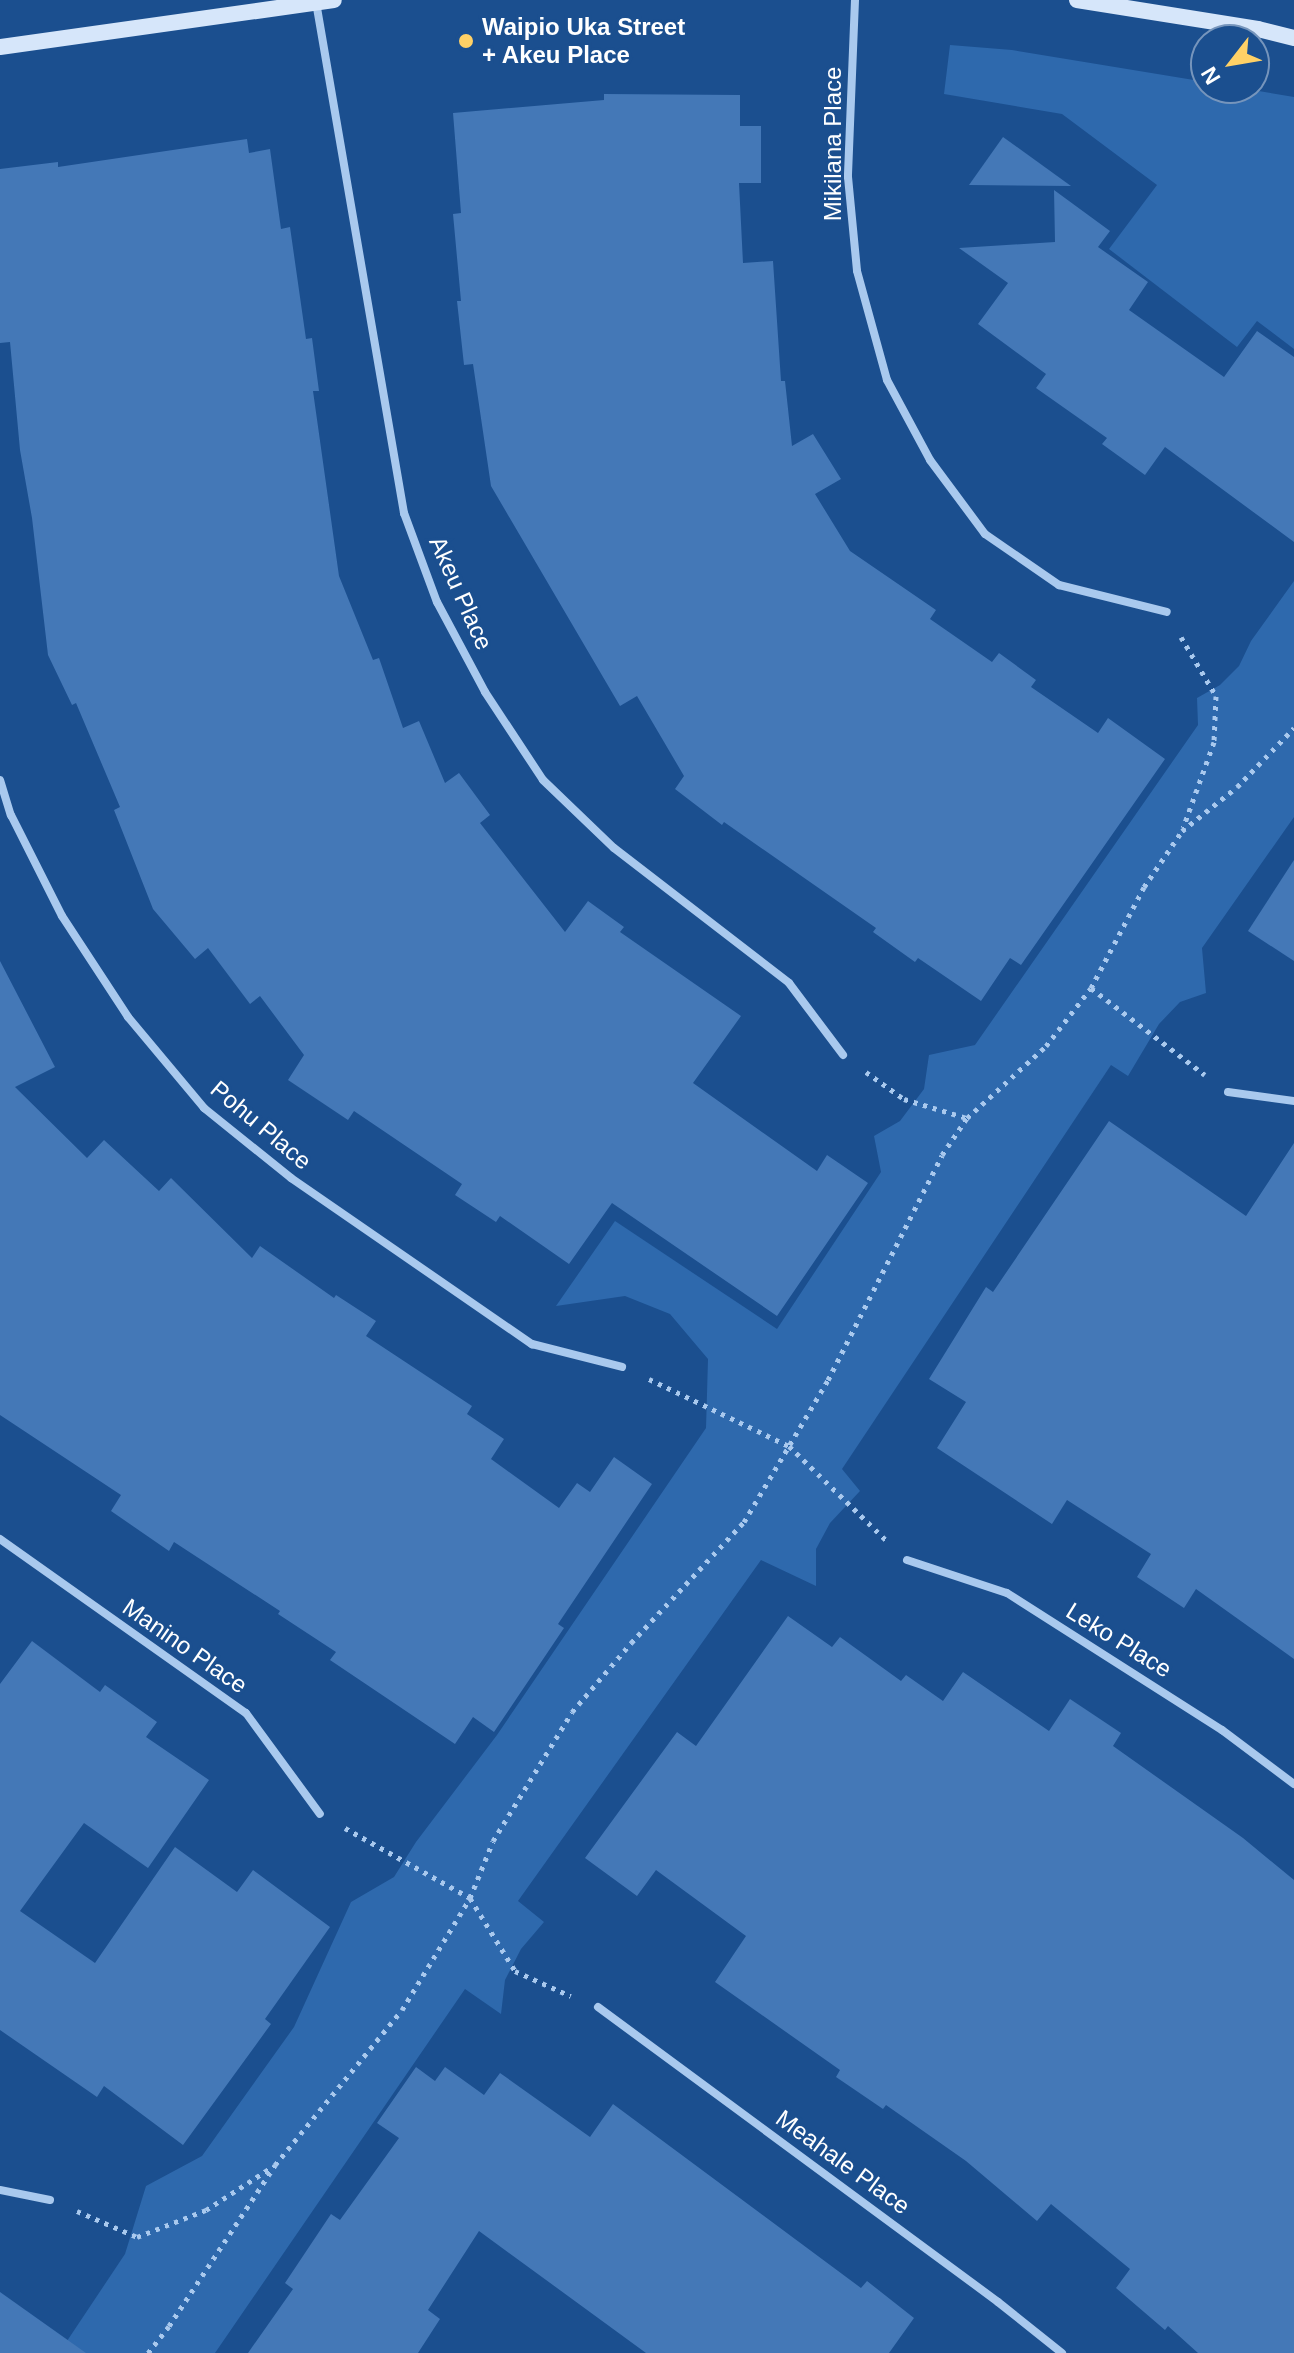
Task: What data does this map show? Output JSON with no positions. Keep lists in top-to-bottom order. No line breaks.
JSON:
{"streets":{"street":["Mikilana Place","Akeu Place","Pohu Place","Leko Place","Manino Place","Meahale Place"]},"places":["Waipio Uka Street + Akeu Place"],"north":"bottom left"}
